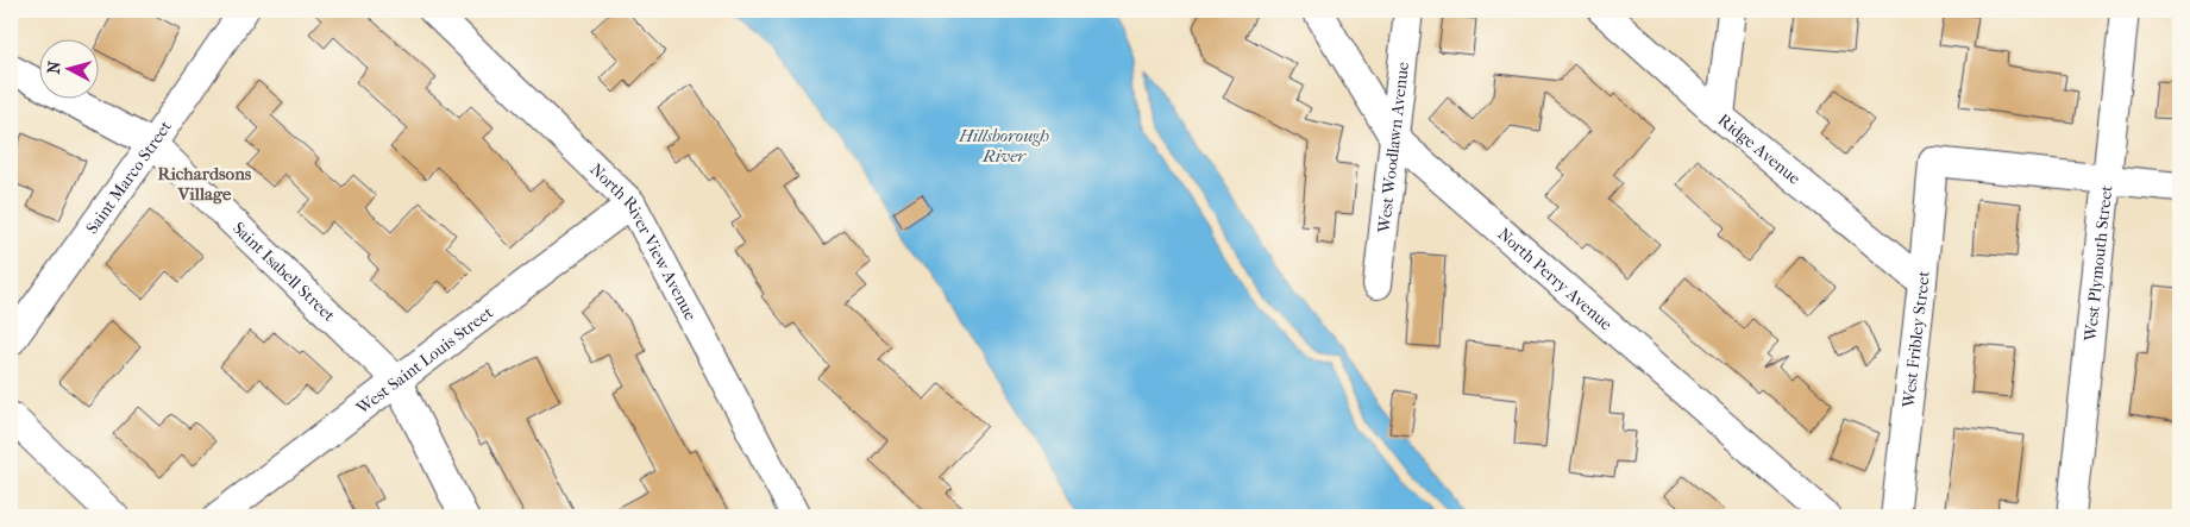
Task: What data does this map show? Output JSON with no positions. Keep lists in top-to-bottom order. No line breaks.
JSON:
{"streets":{"street":["West Woodlawn Avenue","Ridge Avenue","Saint Marco Street","North River View Avenue","West Plymouth Street","Saint Isabell Street","North Perry Avenue","West Fribley Street","West Saint Louis Street"]},"crossings":[["West Woodlawn Avenue","North Perry Avenue"],["Ridge Avenue","West Fribley Street"],["Saint Marco Street","Saint Isabell Street"],["North River View Avenue","West Saint Louis Street"],["West Plymouth Street","West Fribley Street"],["Saint Isabell Street","West Saint Louis Street"]],"districts":["Richardsons Village"],"water":["Hillsborough River"],"north":"left"}
